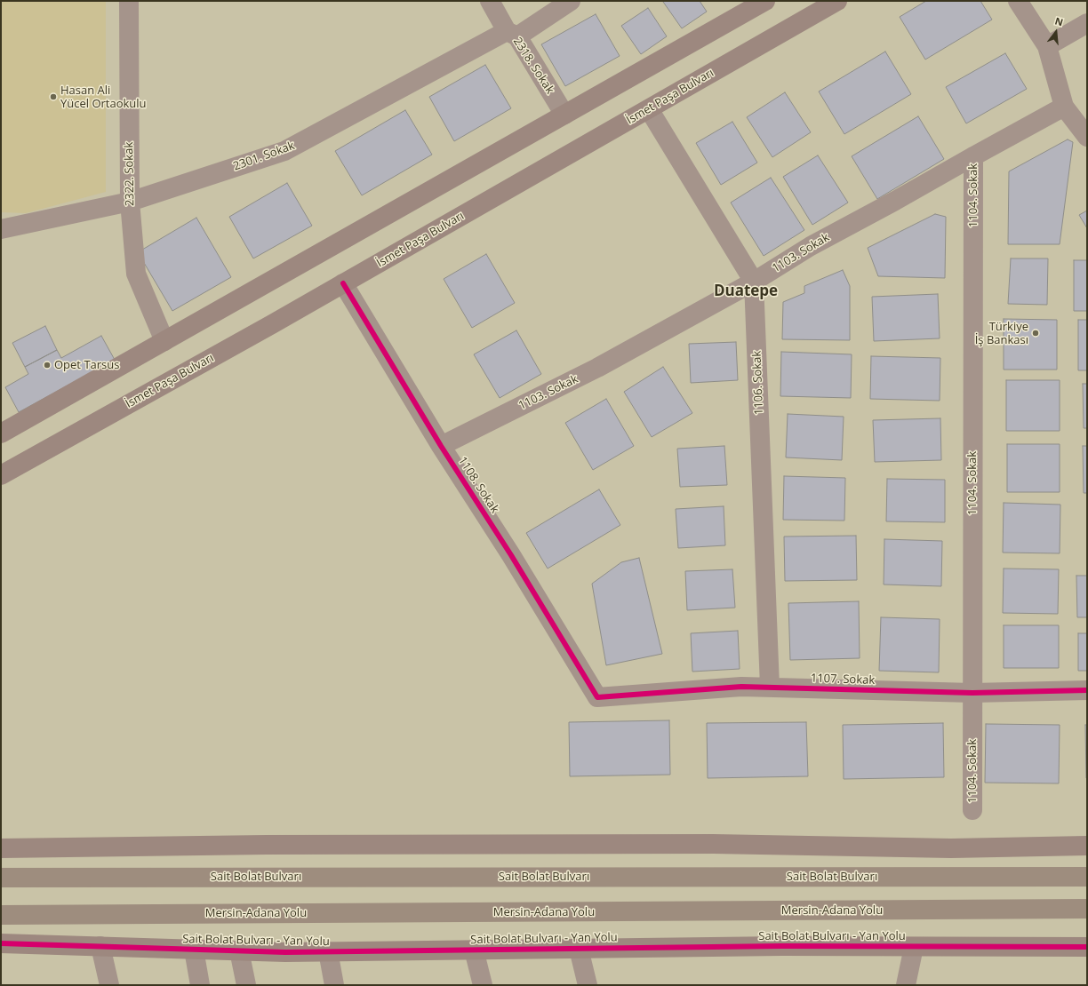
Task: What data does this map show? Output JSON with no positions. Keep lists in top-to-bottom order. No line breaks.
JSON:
{"streets":{"highway":["Sait Bolat Bulvarı","Mersin-Adana Yolu"],"street":["2318. Sokak","İsmet Paşa Bulvarı","2301. Sokak","2322. Sokak","1104. Sokak","1103. Sokak","1106. Sokak","1108. Sokak","1107. Sokak","Sait Bolat Bulvarı - Yan Yolu"]},"crossings":[["2318. Sokak","2301. Sokak"],["İsmet Paşa Bulvarı","1106. Sokak"],["İsmet Paşa Bulvarı","1108. Sokak"],["2301. Sokak","2322. Sokak"],["1104. Sokak","1103. Sokak"],["1104. Sokak","1107. Sokak"],["1103. Sokak","1106. Sokak"],["1103. Sokak","1108. Sokak"],["1106. Sokak","1107. Sokak"],["1108. Sokak","1107. Sokak"]],"districts":["Duatepe"],"places":["Hasan Ali Yücel Ortaokulu","Türkiye İş Bankası","Opet Tarsus"],"north":"top"}
